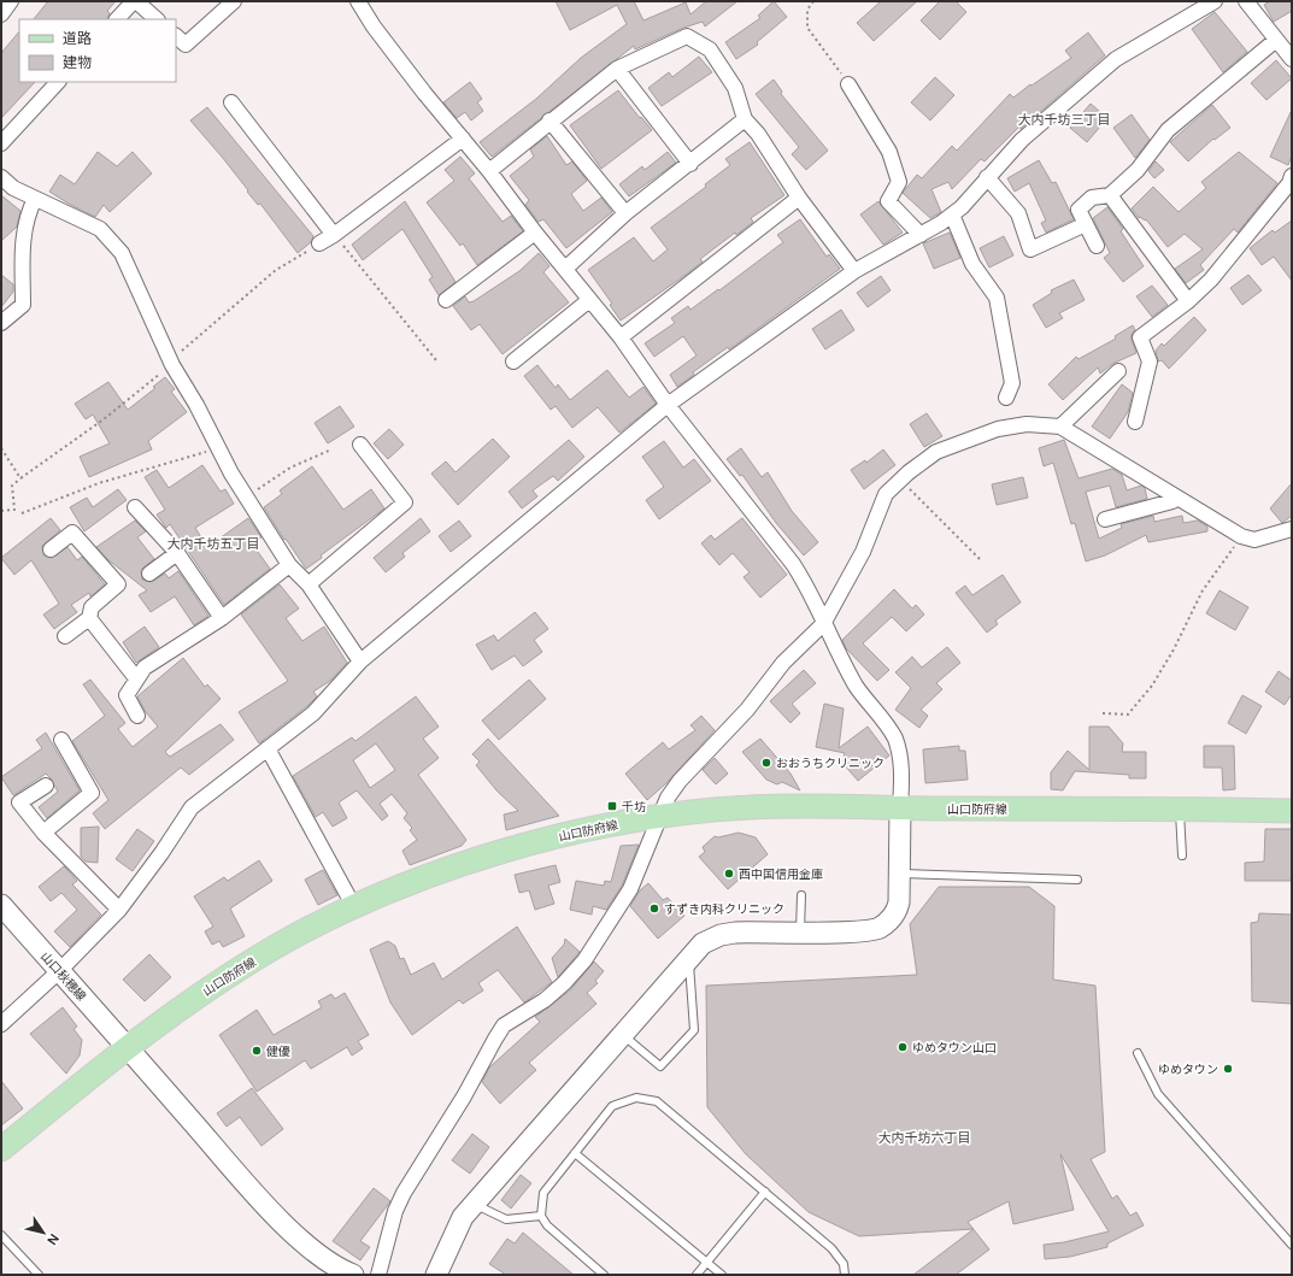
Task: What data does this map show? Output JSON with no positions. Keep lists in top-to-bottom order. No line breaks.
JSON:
{"streets":{"main road":["山口防府線"],"street":["山口秋穂線"]},"crossings":[["山口防府線","山口秋穂線"]],"districts":["大内千坊三丁目","大内千坊五丁目","大内千坊六丁目"],"places":{"other":["おおうちクリニック","西中国信用金庫","すずき内科クリニック","ゆめタウン山口","健優","ゆめタウン"],"transit":["千坊"]},"legend":["道路","建物"],"north":"bottom right"}
